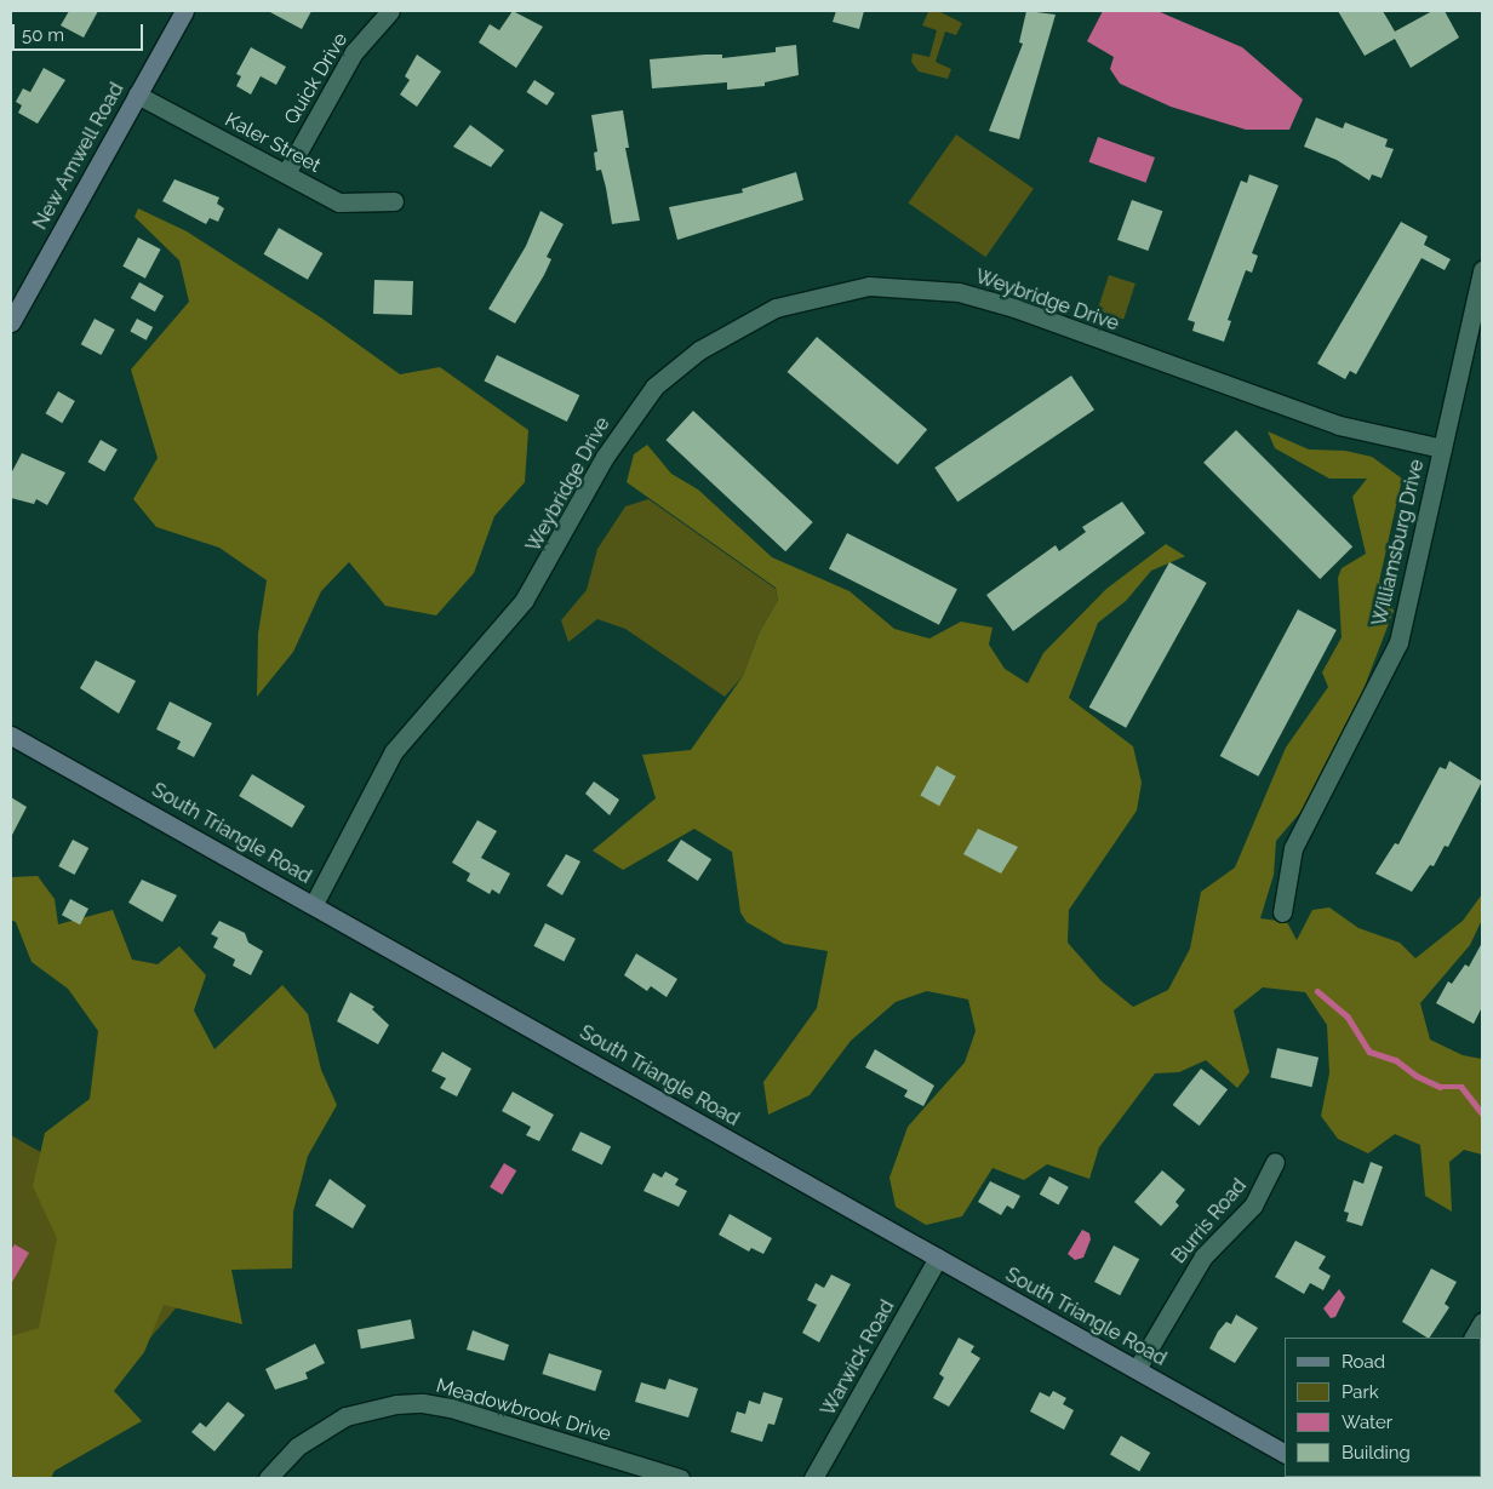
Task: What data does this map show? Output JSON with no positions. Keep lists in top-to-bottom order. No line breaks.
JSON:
{"streets":{"street":["Quick Drive","Kaler Street","New Amwell Road","Weybridge Drive","Williamsburg Drive","South Triangle Road","Burris Road","Warwick Road","Meadowbrook Drive"]},"crossings":[["Quick Drive","Kaler Street"],["Kaler Street","New Amwell Road"],["Weybridge Drive","Williamsburg Drive"],["Weybridge Drive","South Triangle Road"],["South Triangle Road","Burris Road"],["South Triangle Road","Warwick Road"]],"legend":["Road","Park","Water","Building"],"scale_bar":"50 m"}
